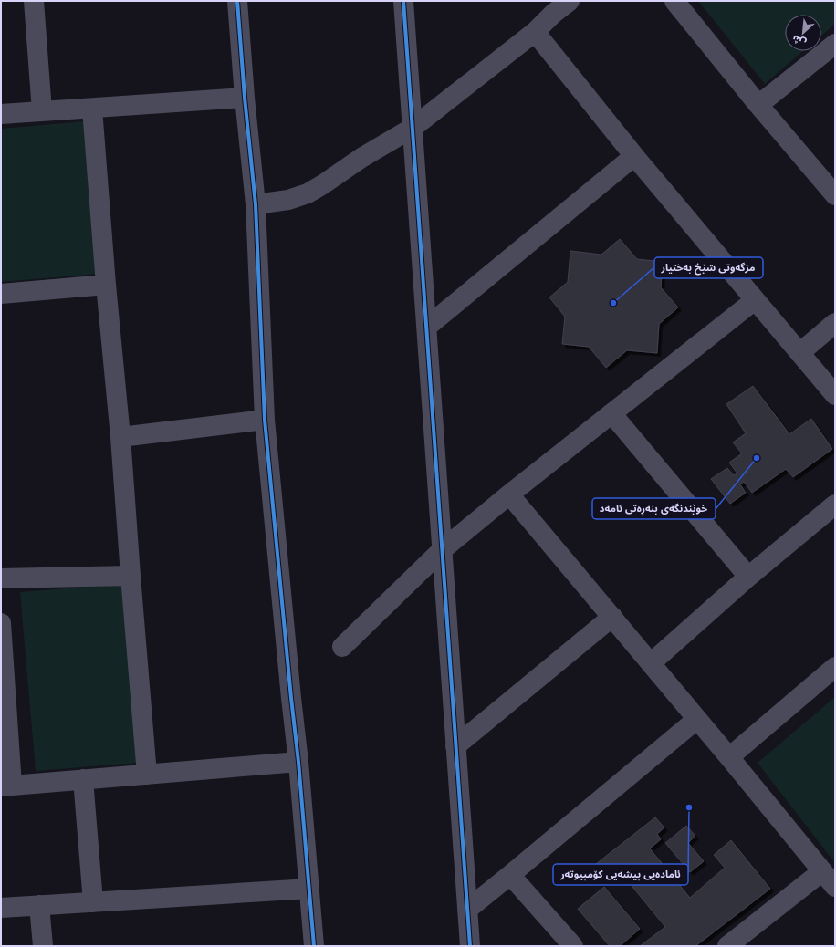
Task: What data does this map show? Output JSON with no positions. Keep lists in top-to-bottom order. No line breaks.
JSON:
{"places":["مزگەوتی شێخ بەختیار","خوێندنگەی بنەڕەتی ئامەد","ئامادەیی پیشەیی کۆمپیوتەر"],"north":"bottom left"}
